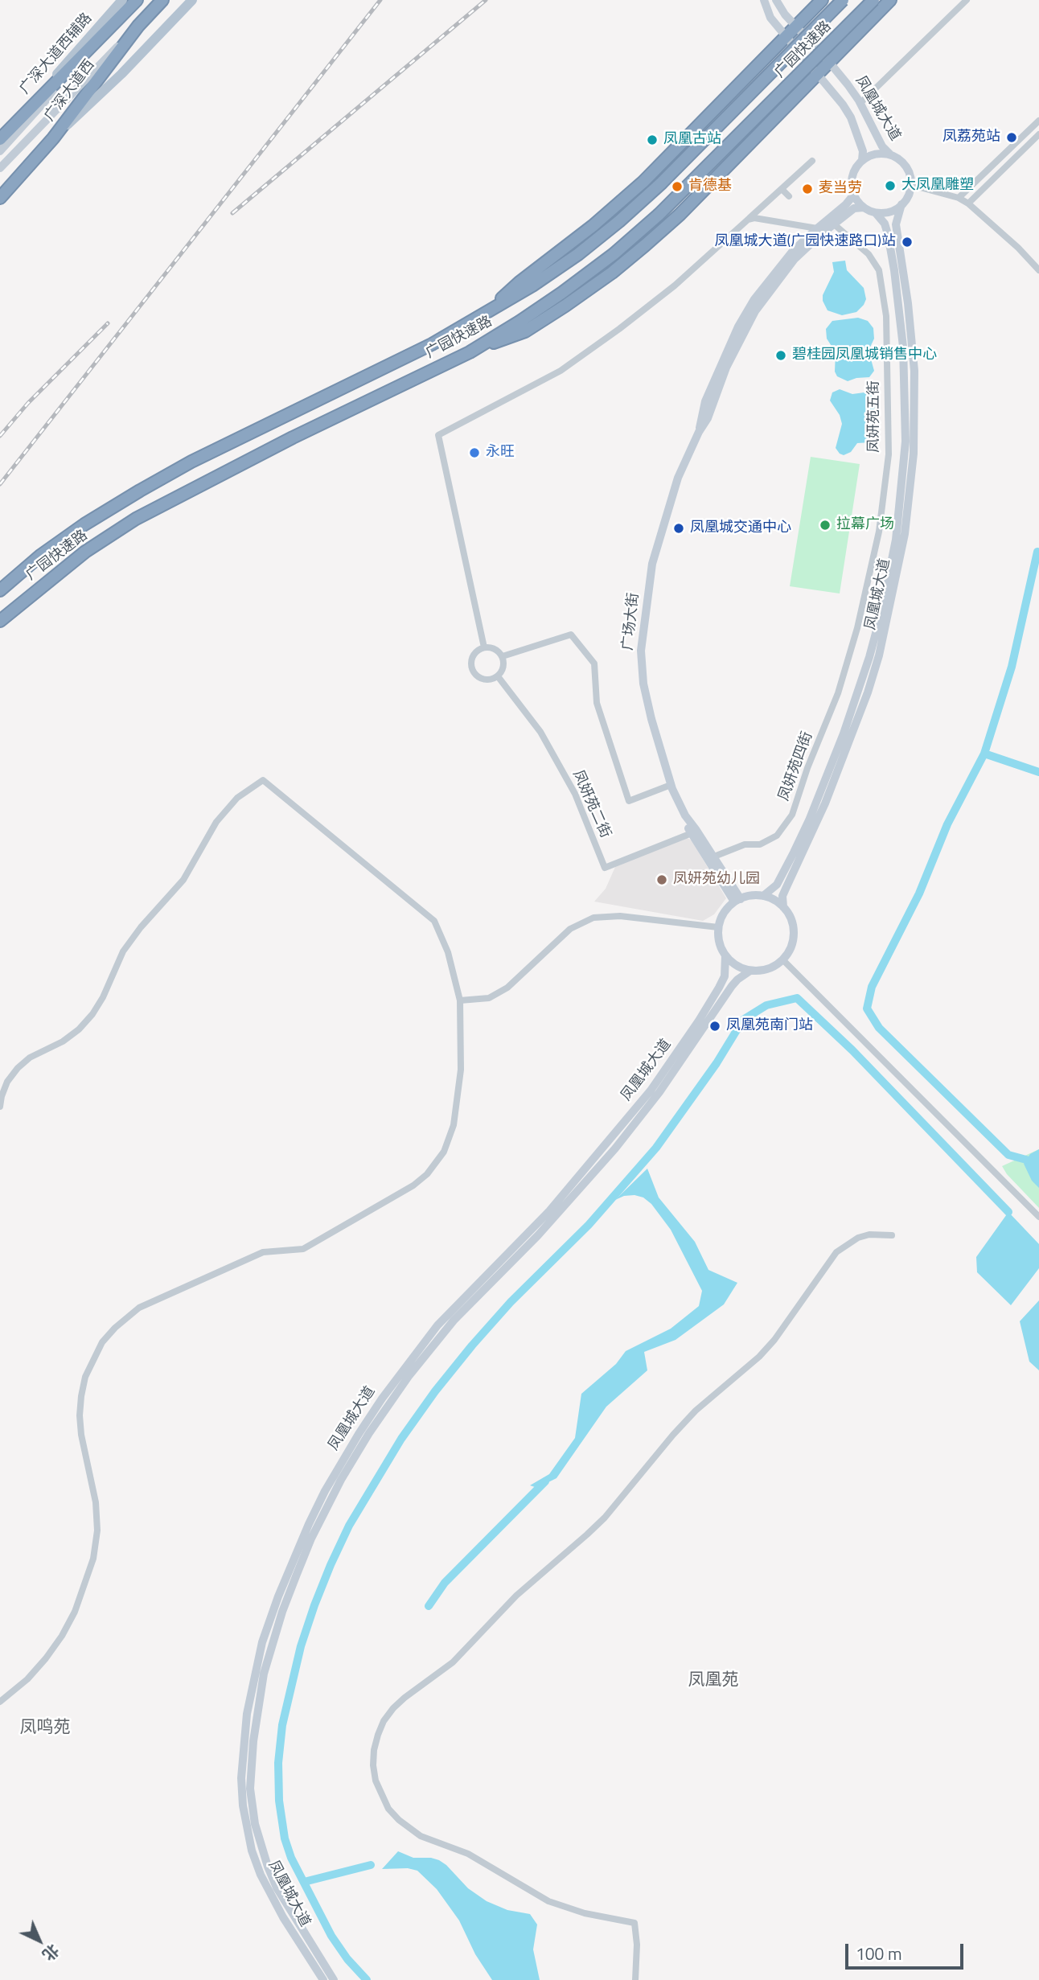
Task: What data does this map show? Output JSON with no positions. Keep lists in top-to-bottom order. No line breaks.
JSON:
{"streets":{"highway":["广园快速路","广深大道西"],"main road":["广深大道西辅路","凤凰城大道","广场大街"],"street":["凤妍苑五街","凤妍苑四街","凤妍苑二街"]},"crossings":[["广深大道西辅路","广深大道西"],["凤凰城大道","广场大街"],["凤妍苑五街","广场大街"],["凤妍苑五街","凤妍苑四街"],["广场大街","凤妍苑四街"],["广场大街","凤妍苑二街"]],"districts":["凤凰苑","凤鸣苑"],"places":["凤荔苑站","凤凰古站","大凤凰雕塑","肯德基","麦当劳","凤凰城大道(广园快速路口)站","碧桂园凤凰城销售中心","永旺","拉幕广场","凤凰城交通中心","凤妍苑幼儿园","凤凰苑南门站"],"scale_bar":"100 m","north":"bottom right"}
